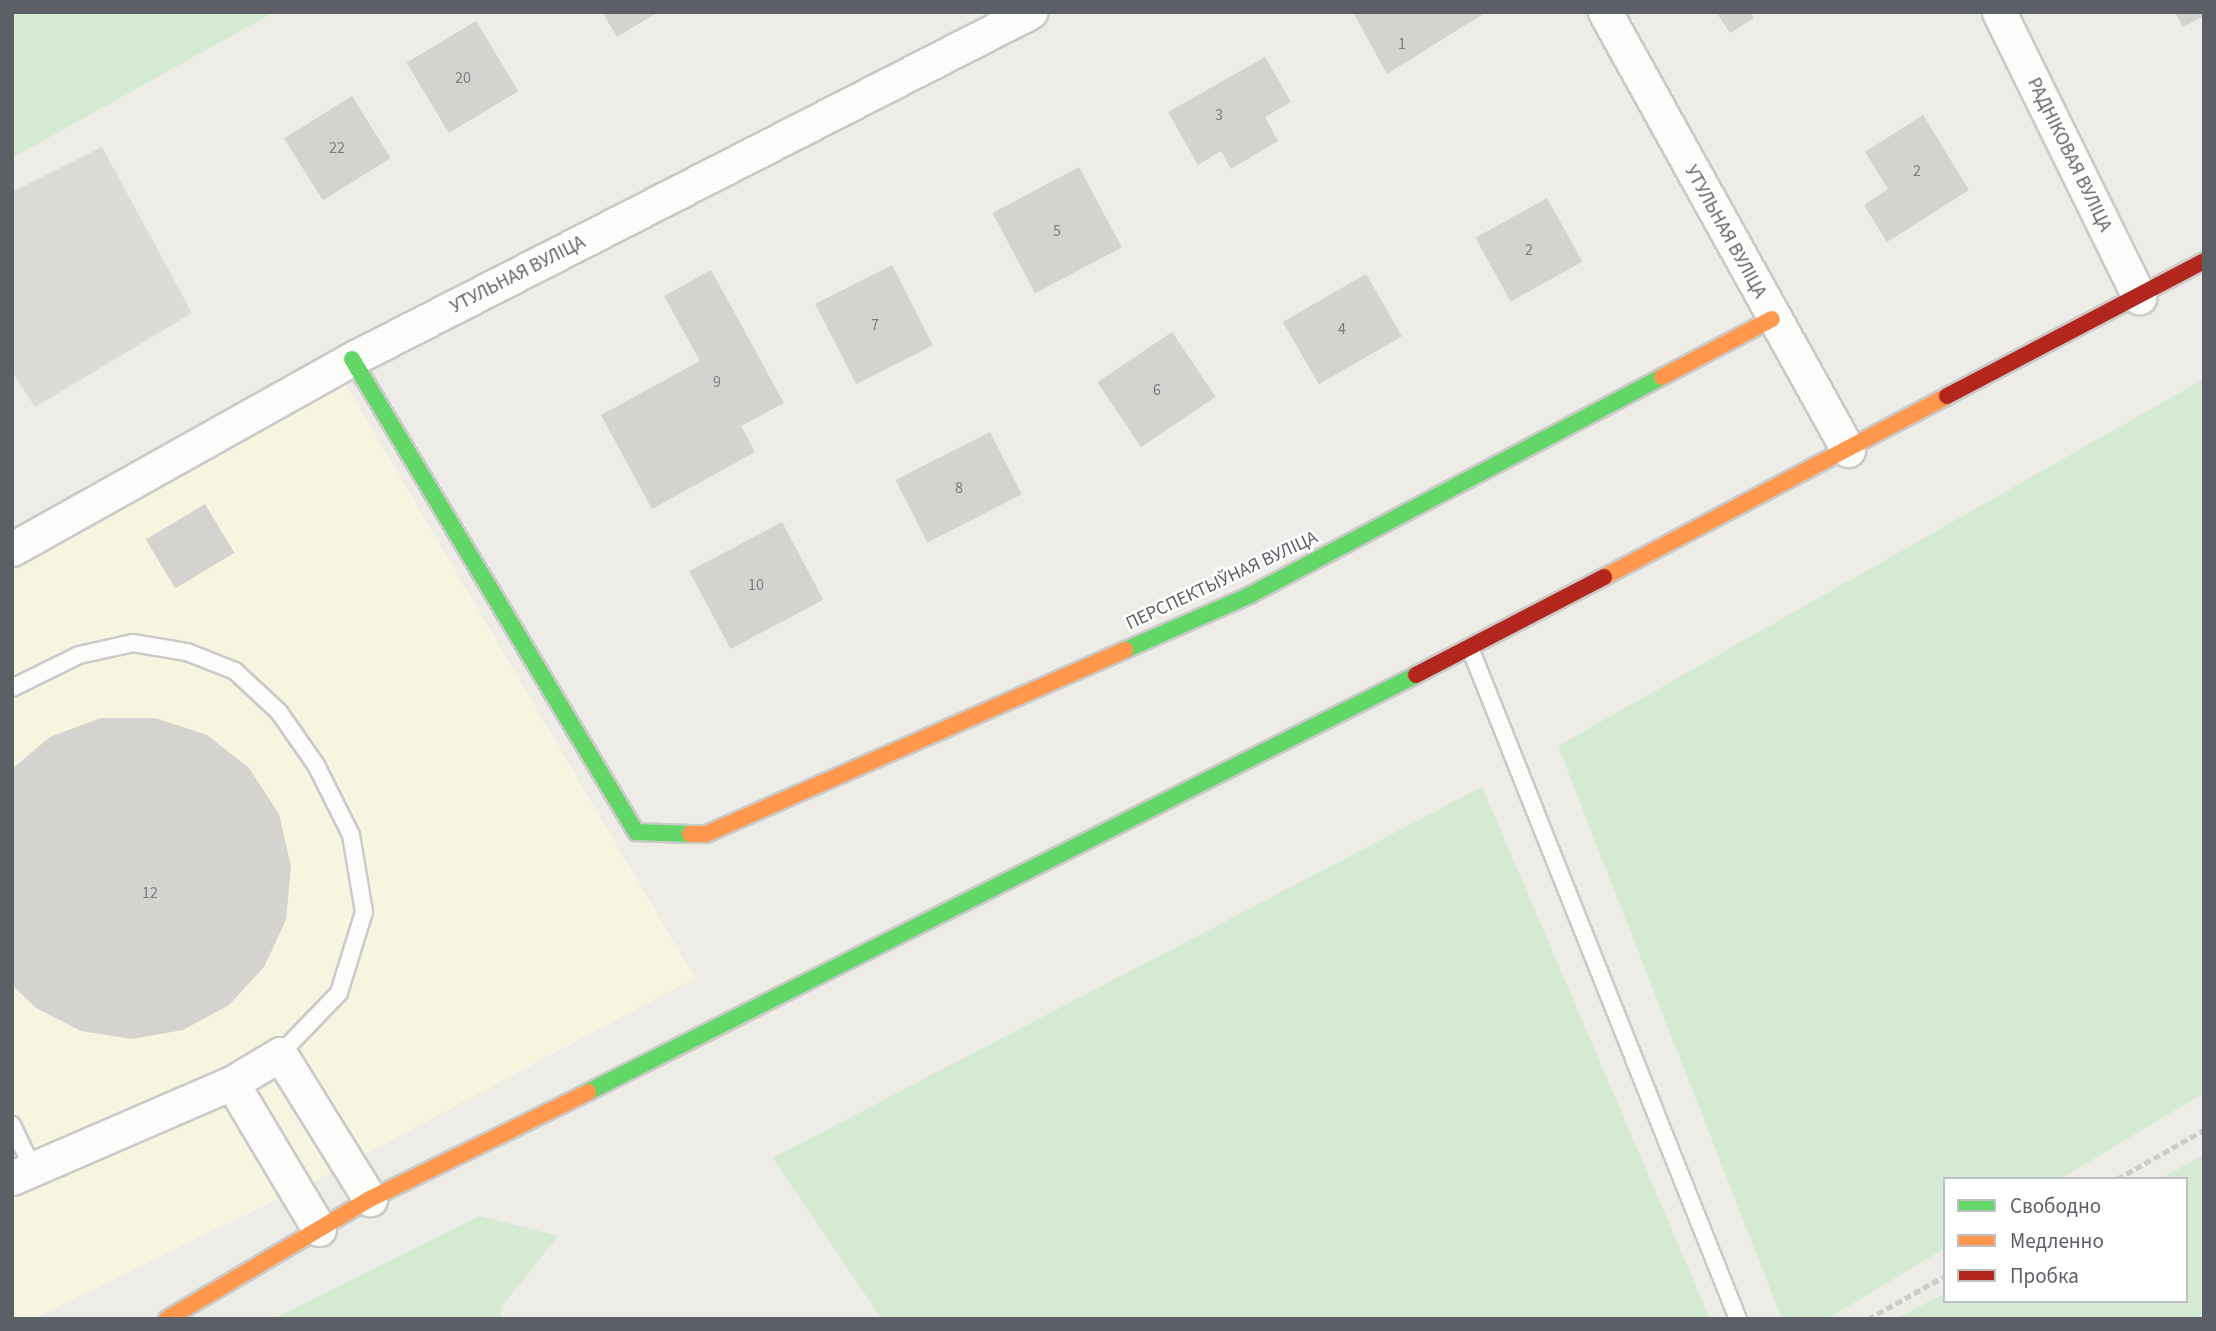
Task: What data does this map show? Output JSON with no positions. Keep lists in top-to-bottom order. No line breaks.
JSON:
{"streets":{"street":["РАДНІКОВАЯ ВУЛІЦА","УТУЛЬНАЯ ВУЛІЦА","ПЕРСПЕКТЫЎНАЯ ВУЛІЦА"]},"crossings":[["УТУЛЬНАЯ ВУЛІЦА","ПЕРСПЕКТЫЎНАЯ ВУЛІЦА"]],"house_numbers":["1","20","3","22","2","5","2","7","4","9","6","8","10","12"],"legend":["Свободно","Медленно","Пробка"]}
